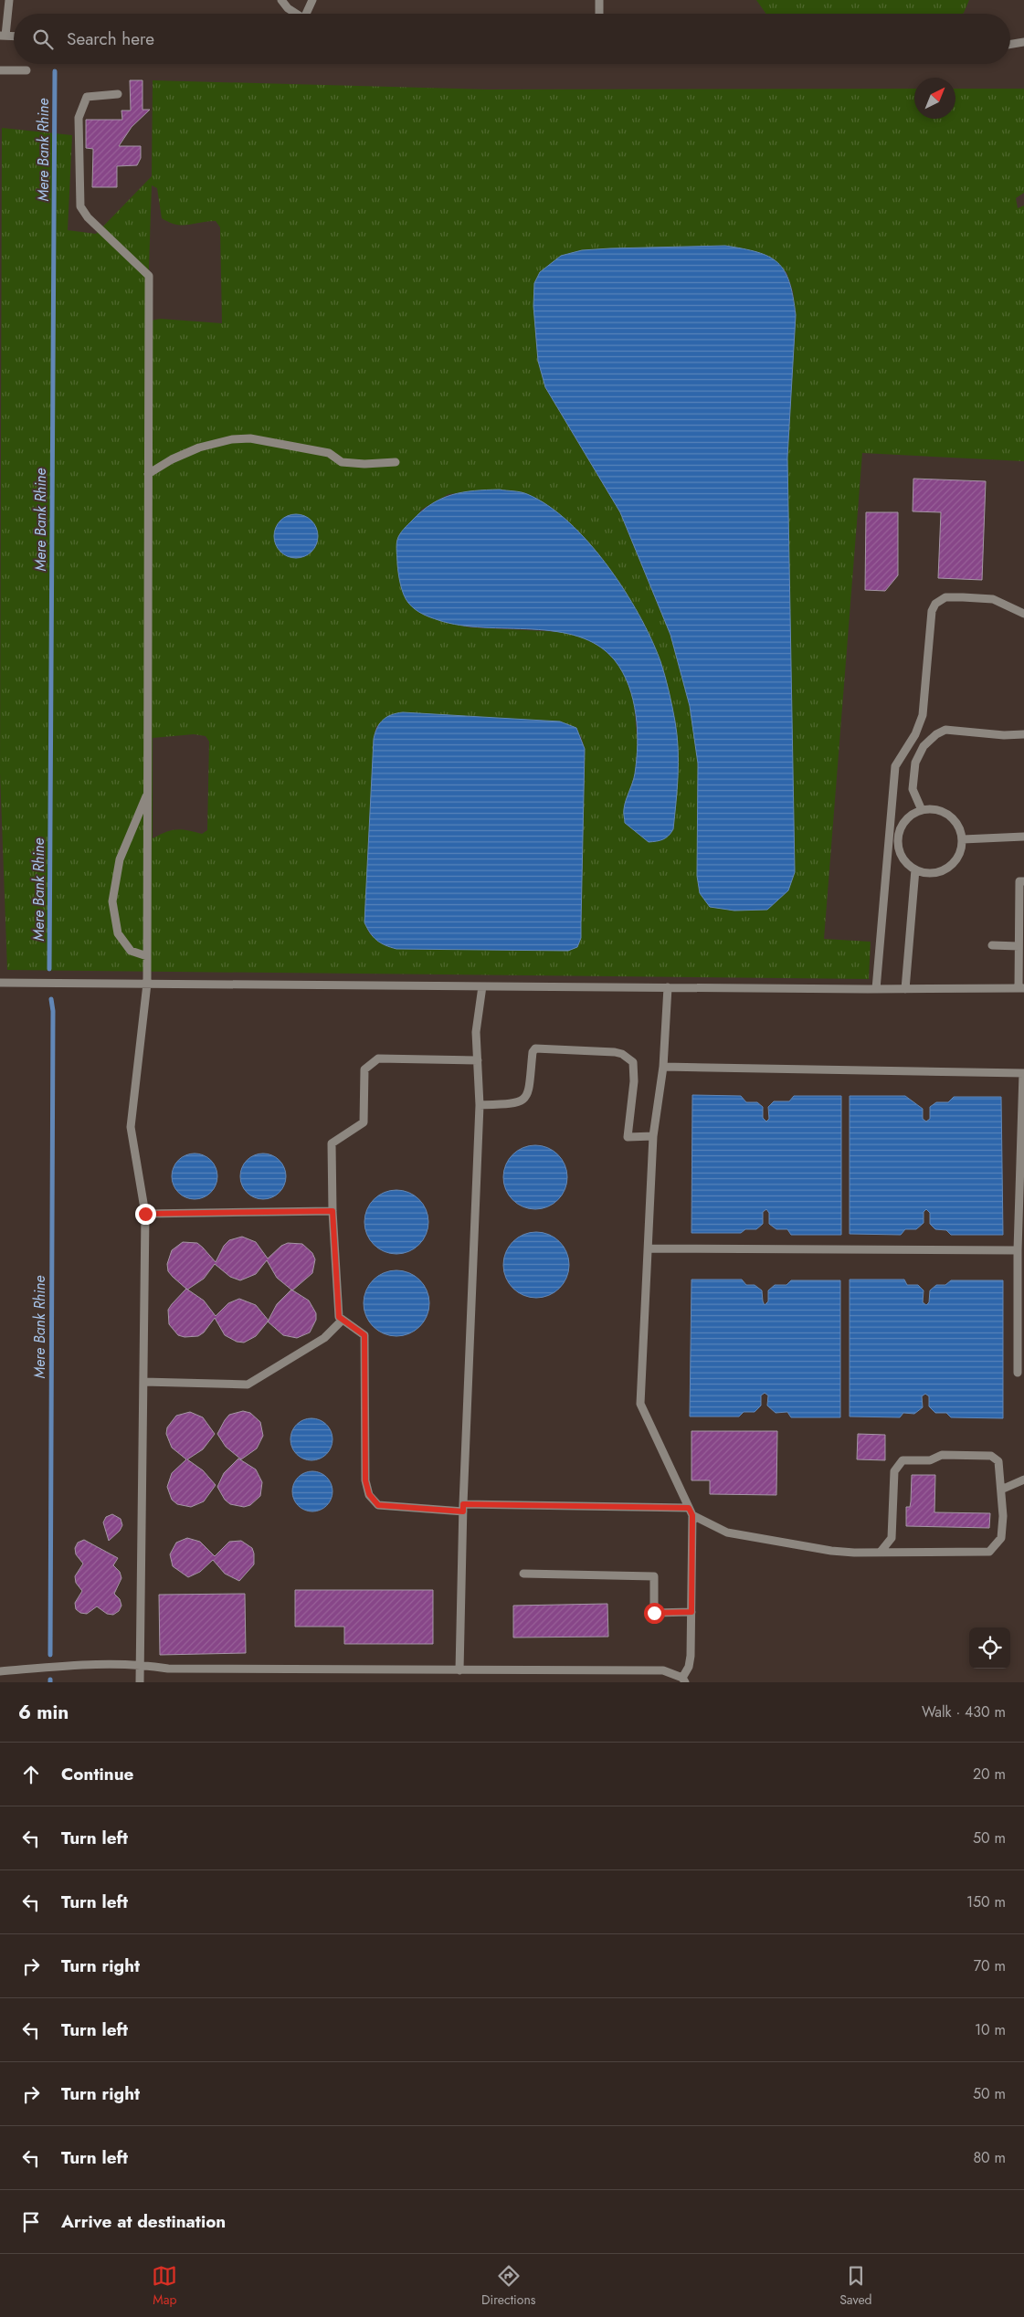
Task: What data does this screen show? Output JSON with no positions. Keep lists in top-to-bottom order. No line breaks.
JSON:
{"water":["Mere Bank Rhine"],"north":"top right","page":{"search":"Search here","heading":["6 min","Walk · 430 m"],"list":[["Continue","20 m"],["Turn left","50 m"],["Turn left","150 m"],["Turn right","70 m"],["Turn left","10 m"],["Turn right","50 m"],["Turn left","80 m"],"Arrive at destination"],"nav":["Map","Directions","Saved"]}}
